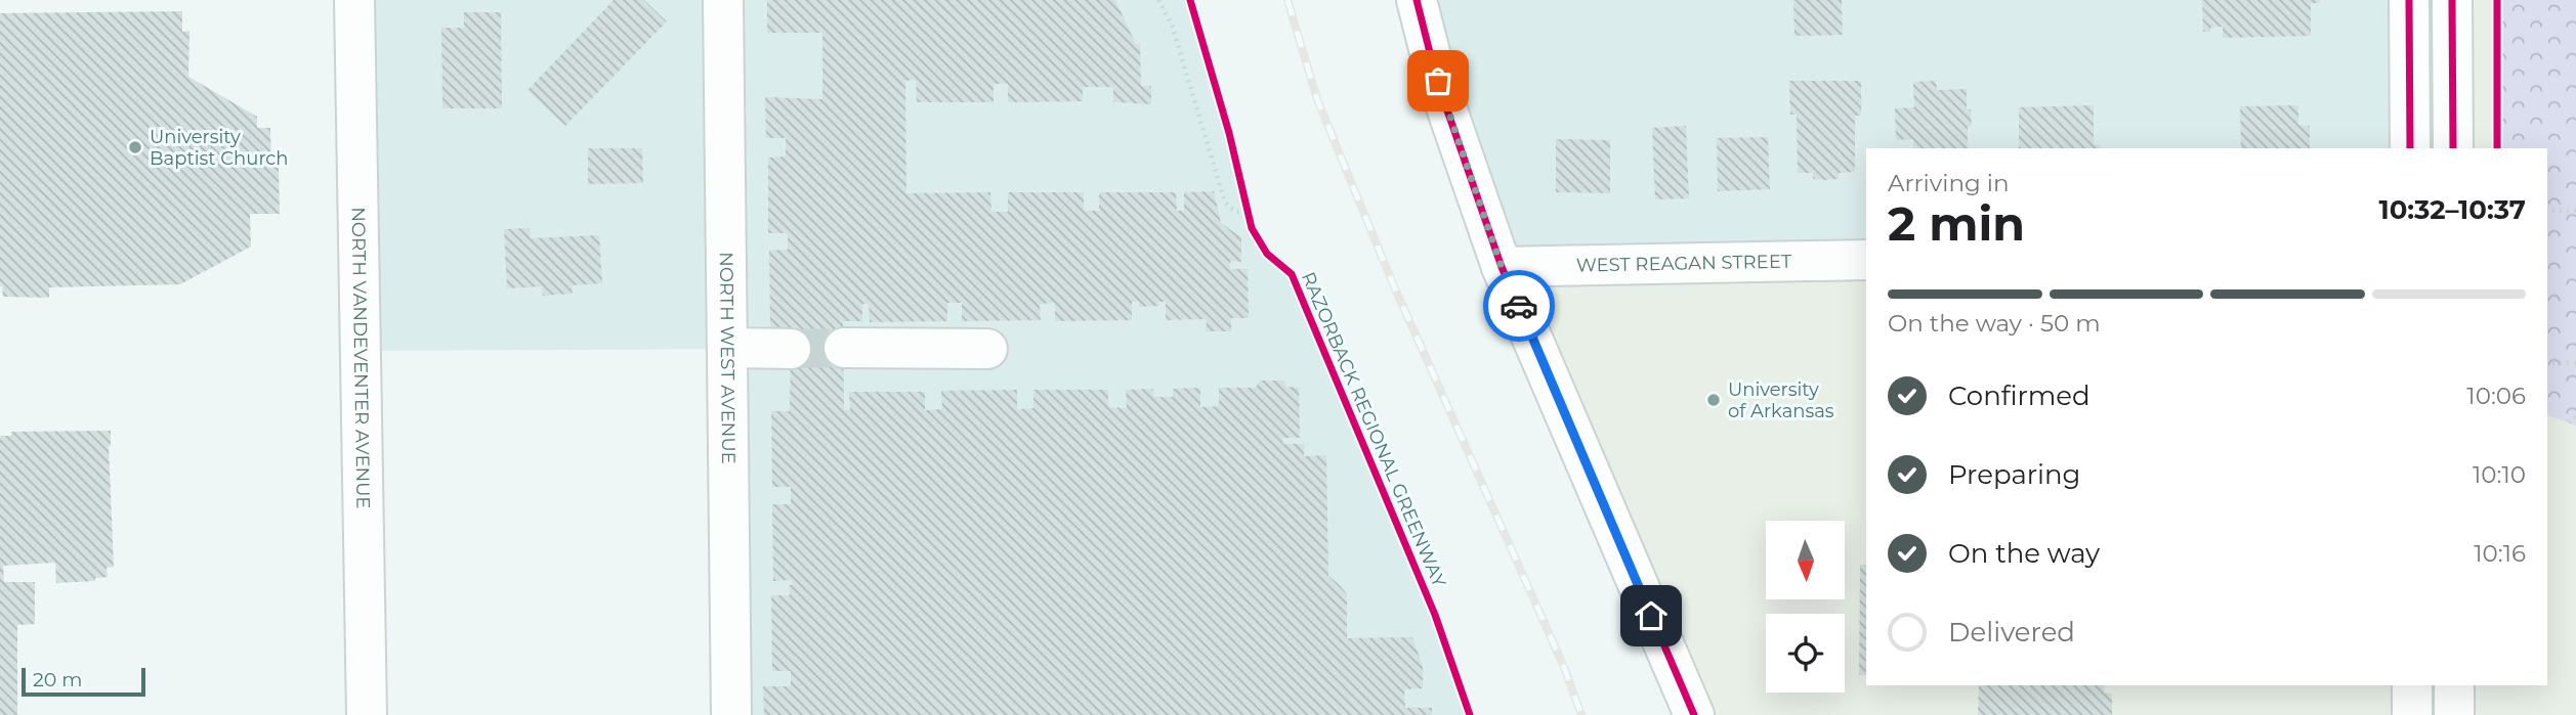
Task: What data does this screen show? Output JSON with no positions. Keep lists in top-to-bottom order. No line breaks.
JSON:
{"streets":{"street":["WEST REAGAN STREET","NORTH VANDEVENTER AVENUE","NORTH WEST AVENUE"],"cycle path":["RAZORBACK REGIONAL GREENWAY"]},"places":["University Baptist Church","University of Arkansas"],"scale_bar":"20 m","north":"bottom","page":{"heading":["2 min","Arriving in","10:32–10:37"],"bar":"On the way · 50 m","list":[["Confirmed","10:06"],["Preparing","10:10"],["On the way","10:16"],"Delivered"],"scale":"20 m"}}
